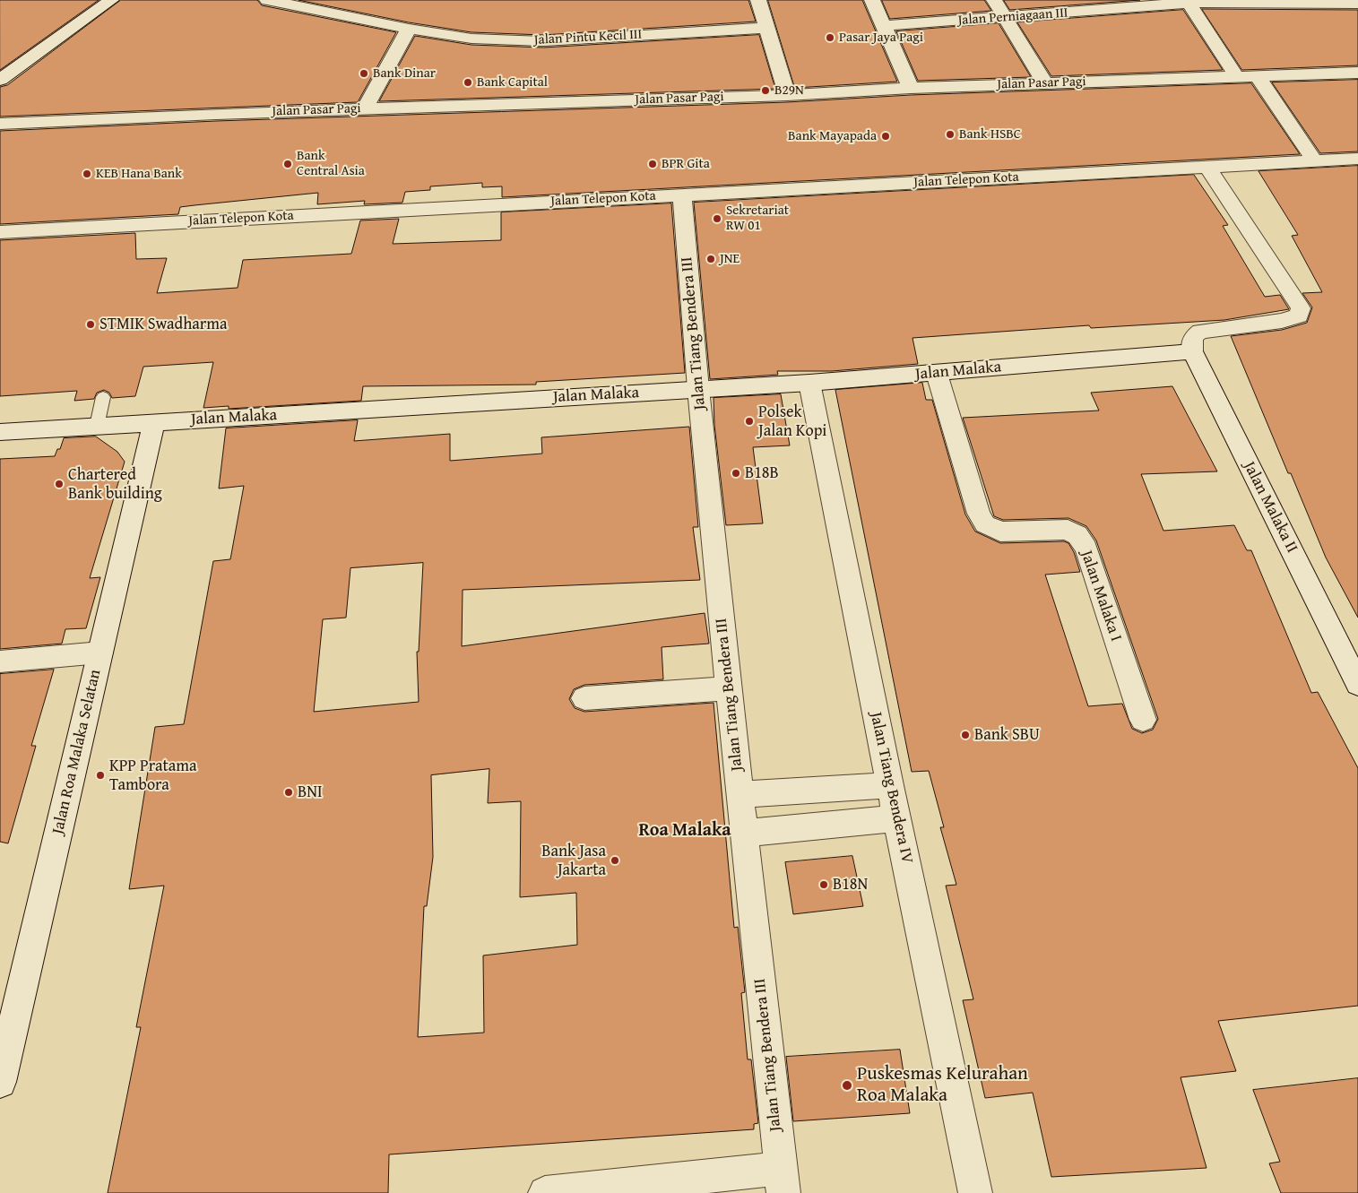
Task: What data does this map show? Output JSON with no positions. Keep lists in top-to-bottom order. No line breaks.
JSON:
{"streets":{"street":["Jalan Perniagaan III","Jalan Pintu Kecil III","Jalan Pasar Pagi","Jalan Telepon Kota","Jalan Tiang Bendera III","Jalan Malaka","Jalan Malaka II","Jalan Malaka I","Jalan Roa Malaka Selatan","Jalan Tiang Bendera IV"]},"crossings":[["Jalan Telepon Kota","Jalan Tiang Bendera III"],["Jalan Tiang Bendera III","Jalan Malaka"],["Jalan Malaka","Jalan Malaka II"],["Jalan Malaka","Jalan Malaka I"],["Jalan Malaka","Jalan Roa Malaka Selatan"],["Jalan Malaka","Jalan Tiang Bendera IV"]],"districts":["Roa Malaka"],"places":["Pasar Jaya Pagi","Bank Dinar","Bank Capital","B29N","Bank HSBC","Bank Mayapada","Bank Central Asia","BPR Gita","KEB Hana Bank","Sekretariat RW 01","JNE","STMIK Swadharma","Polsek Jalan Kopi","B18B","Chartered Bank building","Bank SBU","KPP Pratama Tambora","BNI","Bank Jasa Jakarta","B18N","Puskesmas Kelurahan Roa Malaka"]}
